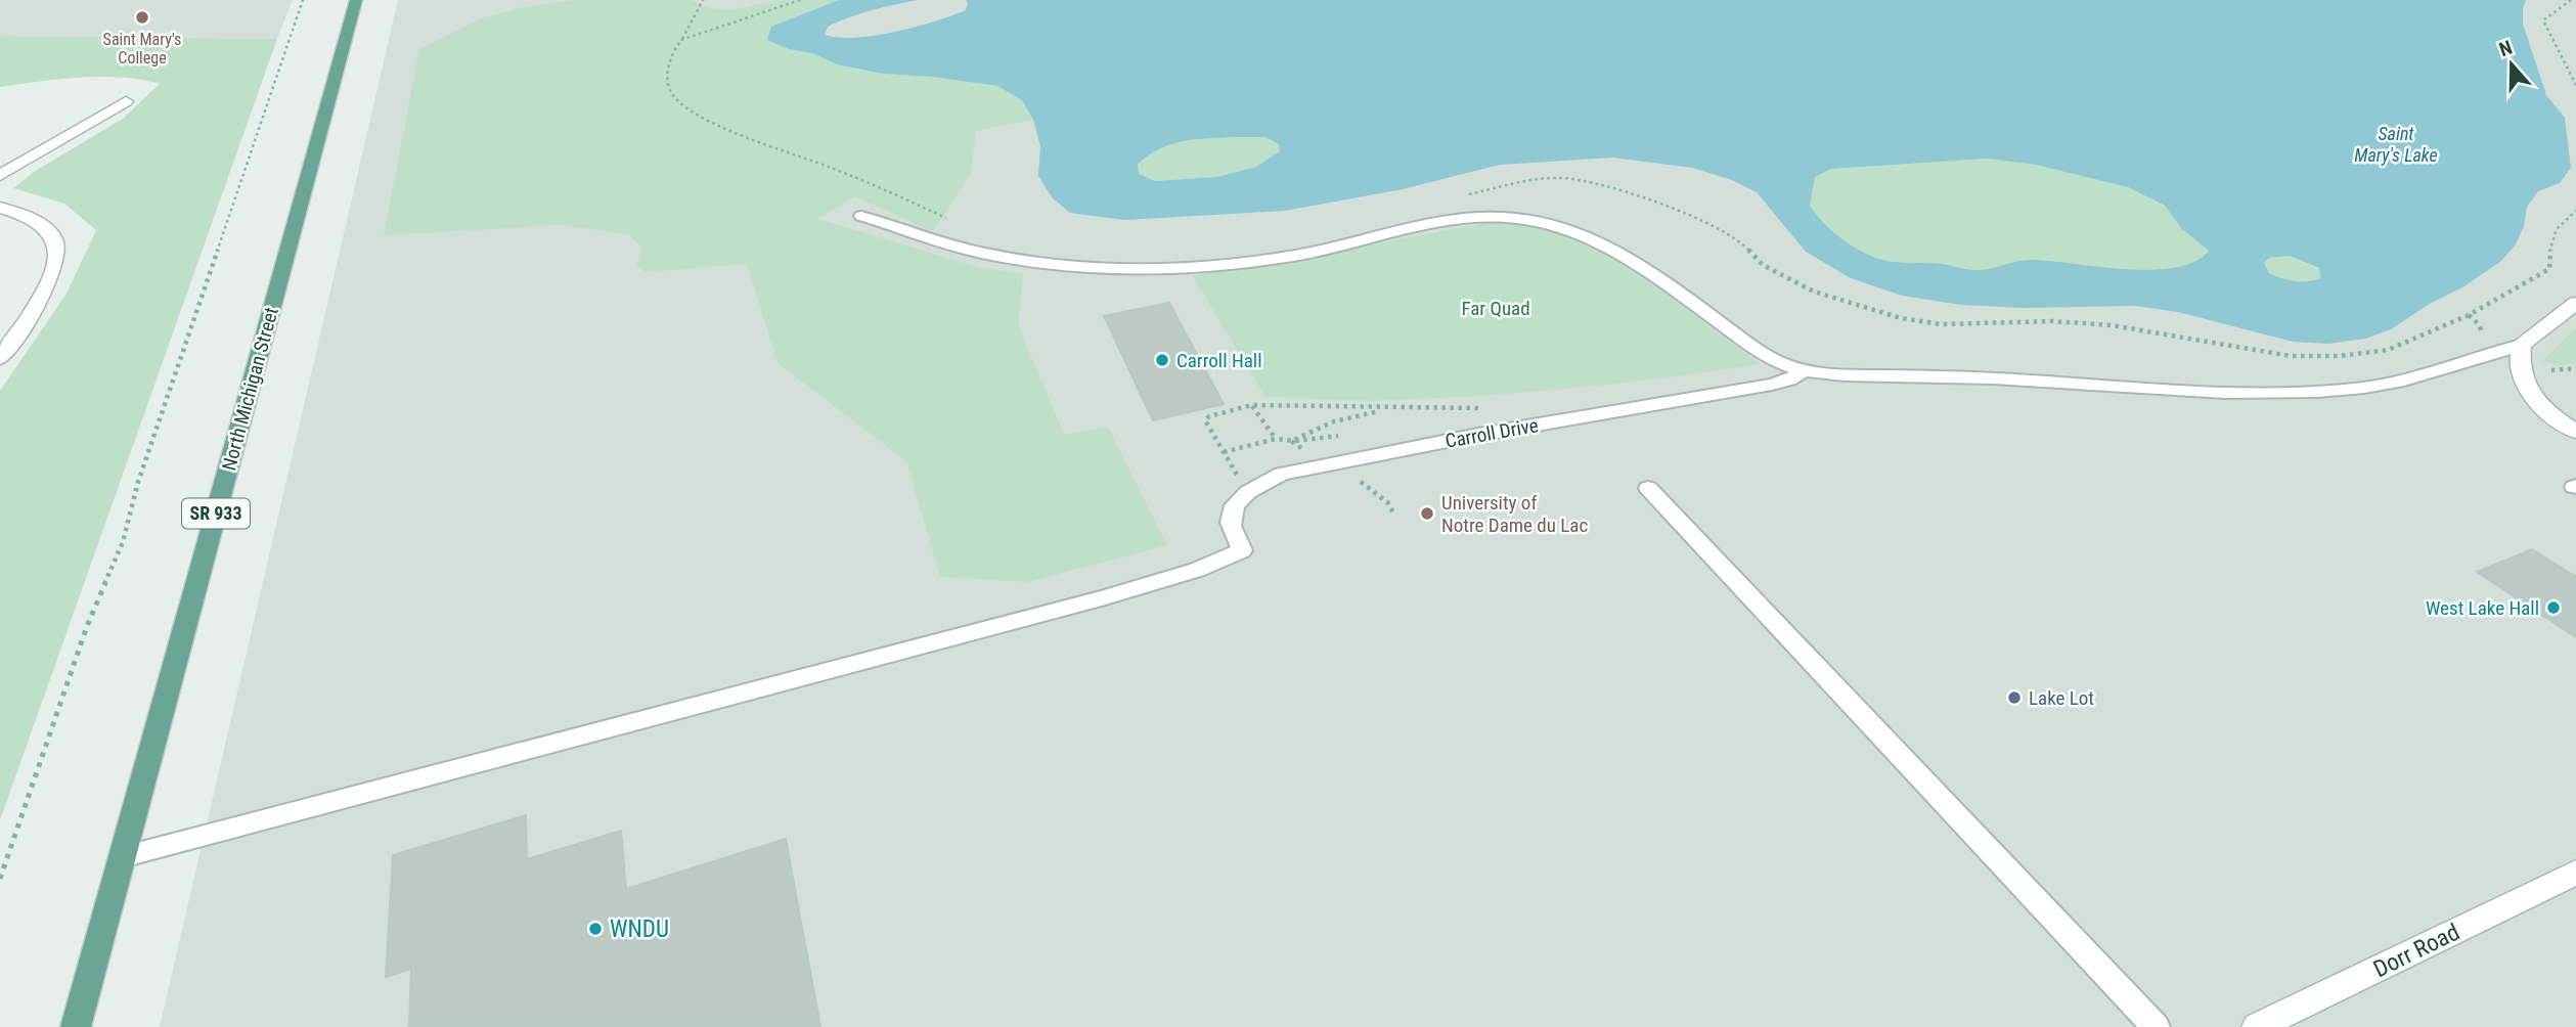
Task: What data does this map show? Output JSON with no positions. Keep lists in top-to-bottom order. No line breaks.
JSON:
{"streets":{"main road":["North Michigan Street","SR 933"],"street":["Dorr Road"],"lane":["Carroll Drive"]},"crossings":[["North Michigan Street","Carroll Drive"]],"water":["Saint Mary's Lake"],"parks":["Far Quad"],"places":["Saint Mary's College","Carroll Hall","University of Notre Dame du Lac","West Lake Hall","Lake Lot","WNDU"],"north":"top"}
